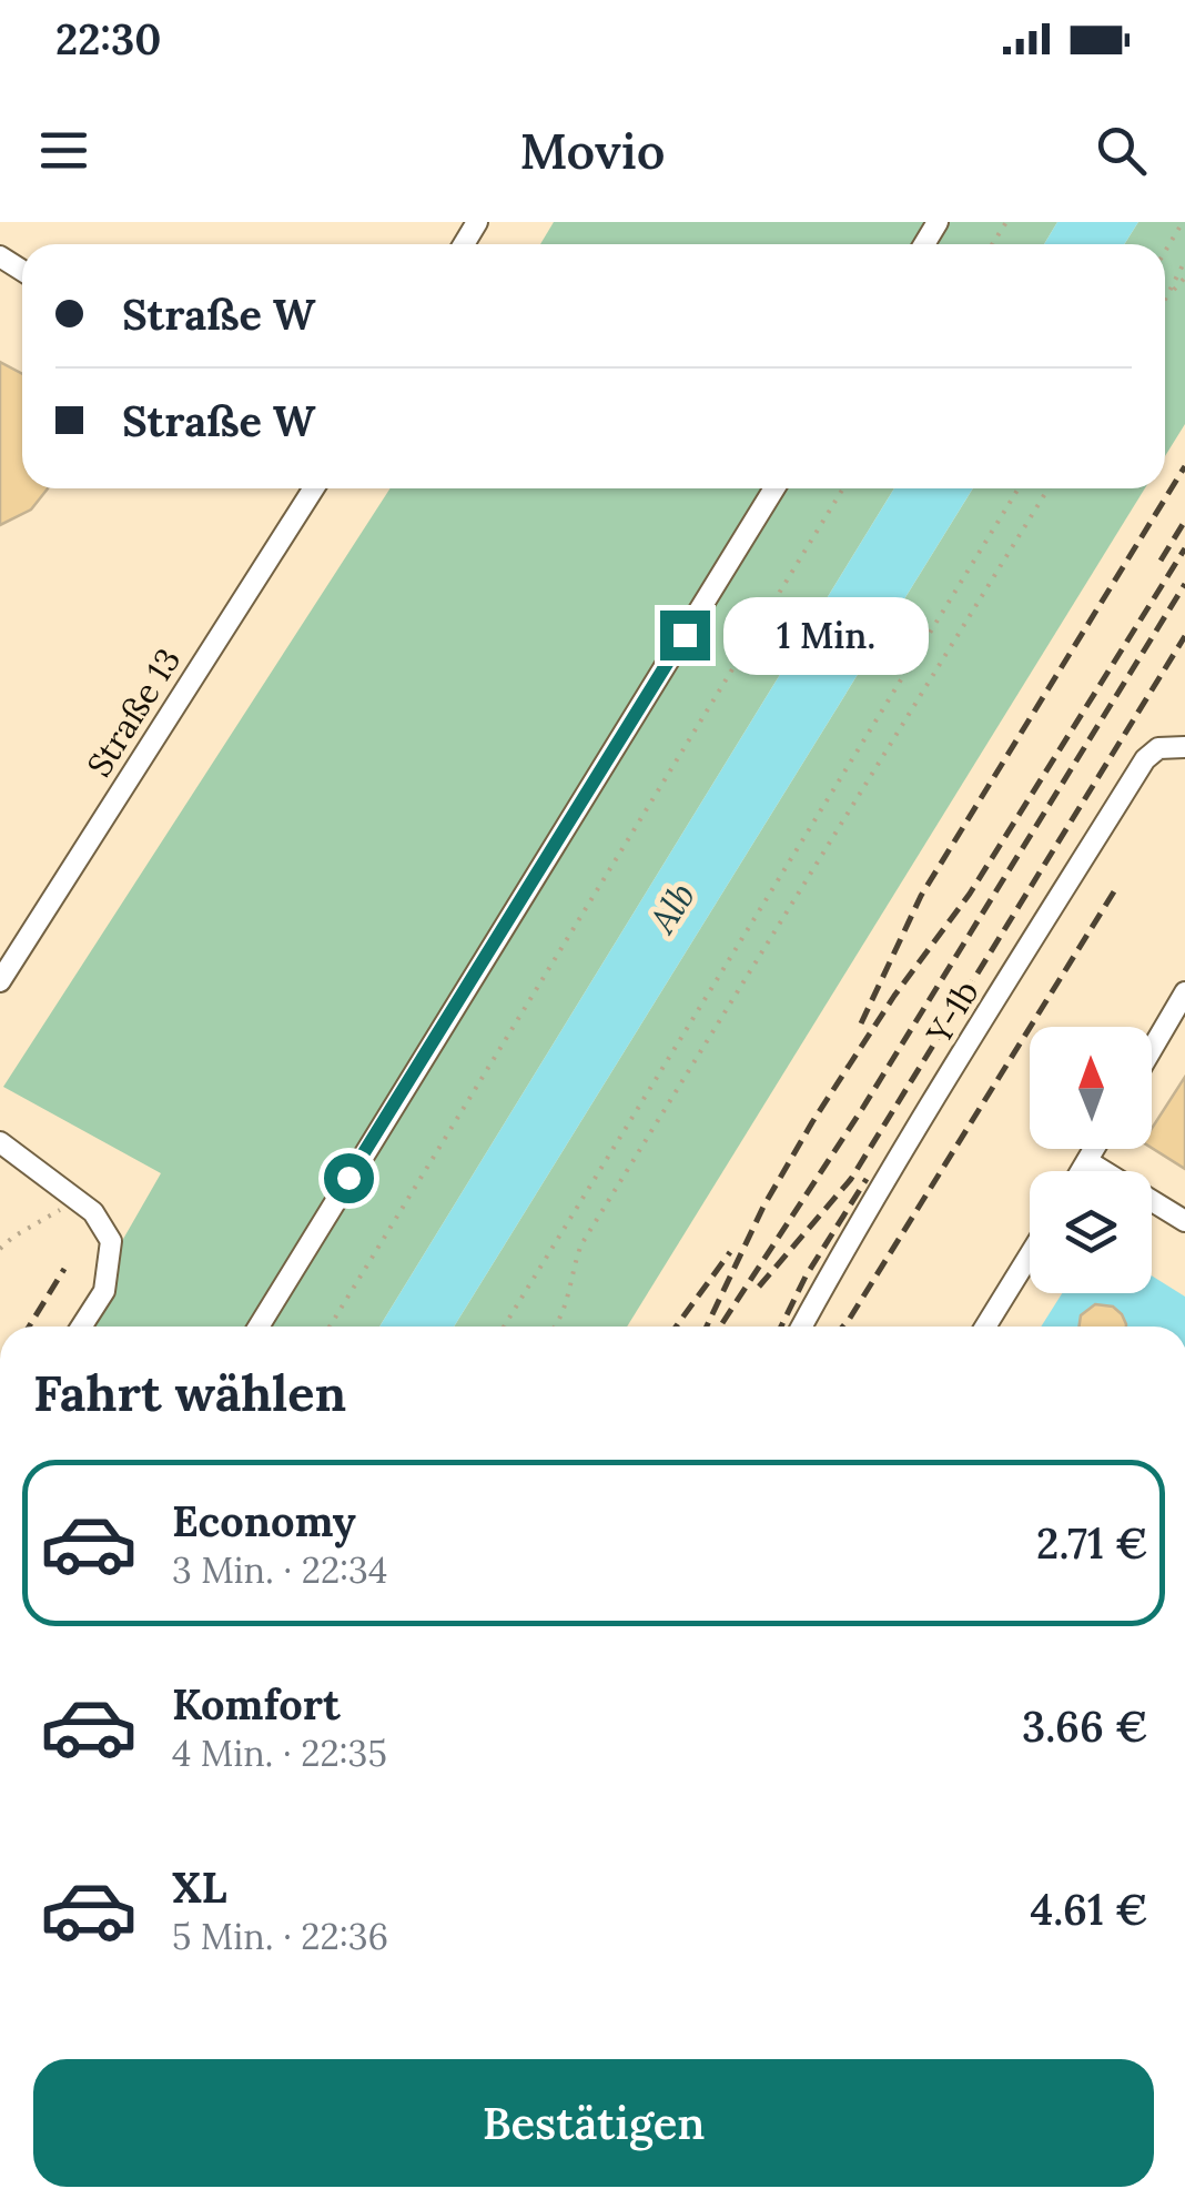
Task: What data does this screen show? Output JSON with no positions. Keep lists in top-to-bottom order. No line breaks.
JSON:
{"streets":{"street":["Straße 13","Y-1b"]},"water":["Alb"],"north":"top","page":{"status":"22:30","header":"Movio","banner":["Straße W","Straße W"],"bubble":"1 Min.","heading":"Fahrt wählen","list":[{"name":"Economy","note":"3 Min. · 22:34","value":"2.71 €"},{"name":"Komfort","note":"4 Min. · 22:35","value":"3.66 €"},{"name":"XL","note":"5 Min. · 22:36","value":"4.61 €"}],"buttons":"Bestätigen"}}
